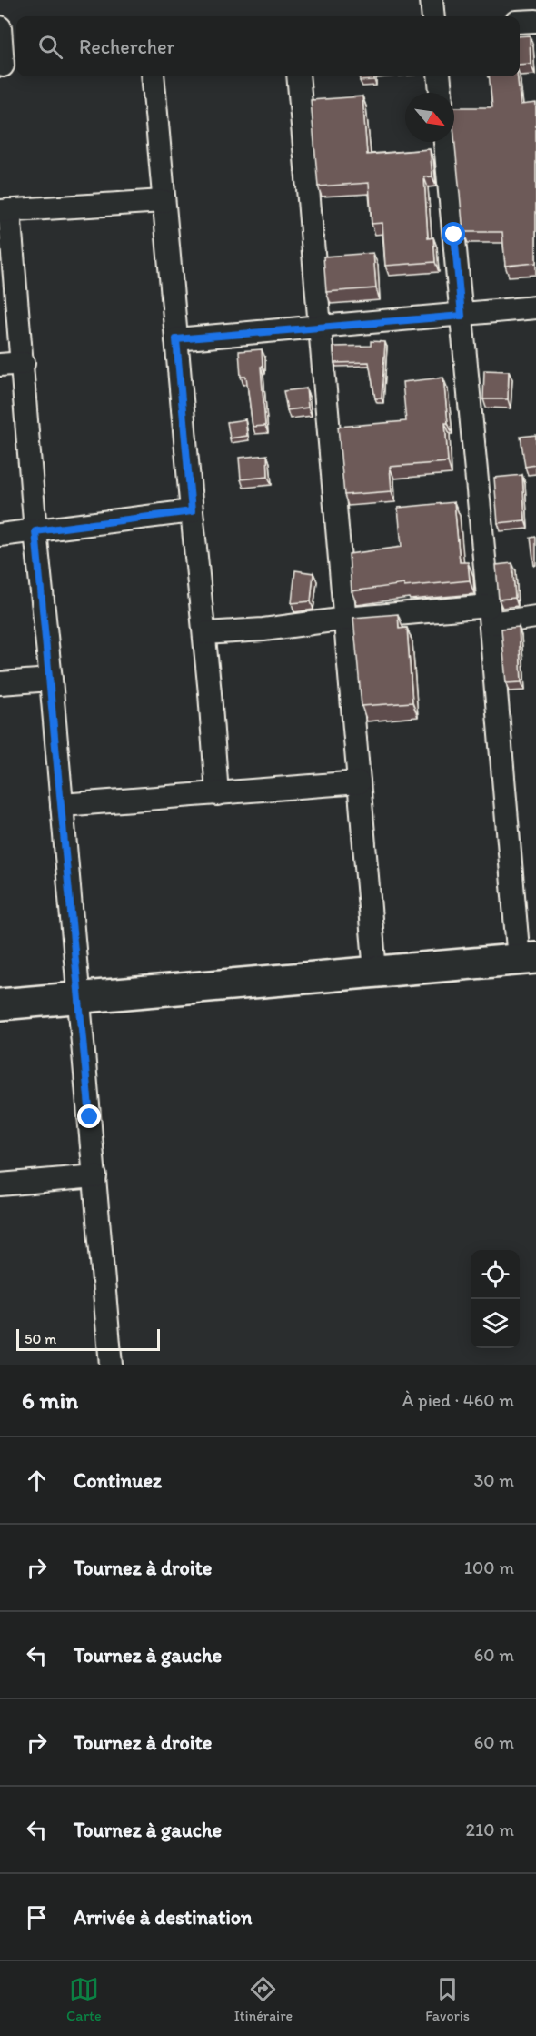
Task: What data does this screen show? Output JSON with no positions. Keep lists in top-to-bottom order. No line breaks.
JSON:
{"scale_bar":"50 m","north":"bottom right","page":{"search":"Rechercher","scale":"50 m","heading":["6 min","À pied · 460 m"],"list":[["Continuez","30 m"],["Tournez à droite","100 m"],["Tournez à gauche","60 m"],["Tournez à droite","60 m"],["Tournez à gauche","210 m"],"Arrivée à destination"],"nav":["Carte","Itinéraire","Favoris"]}}
